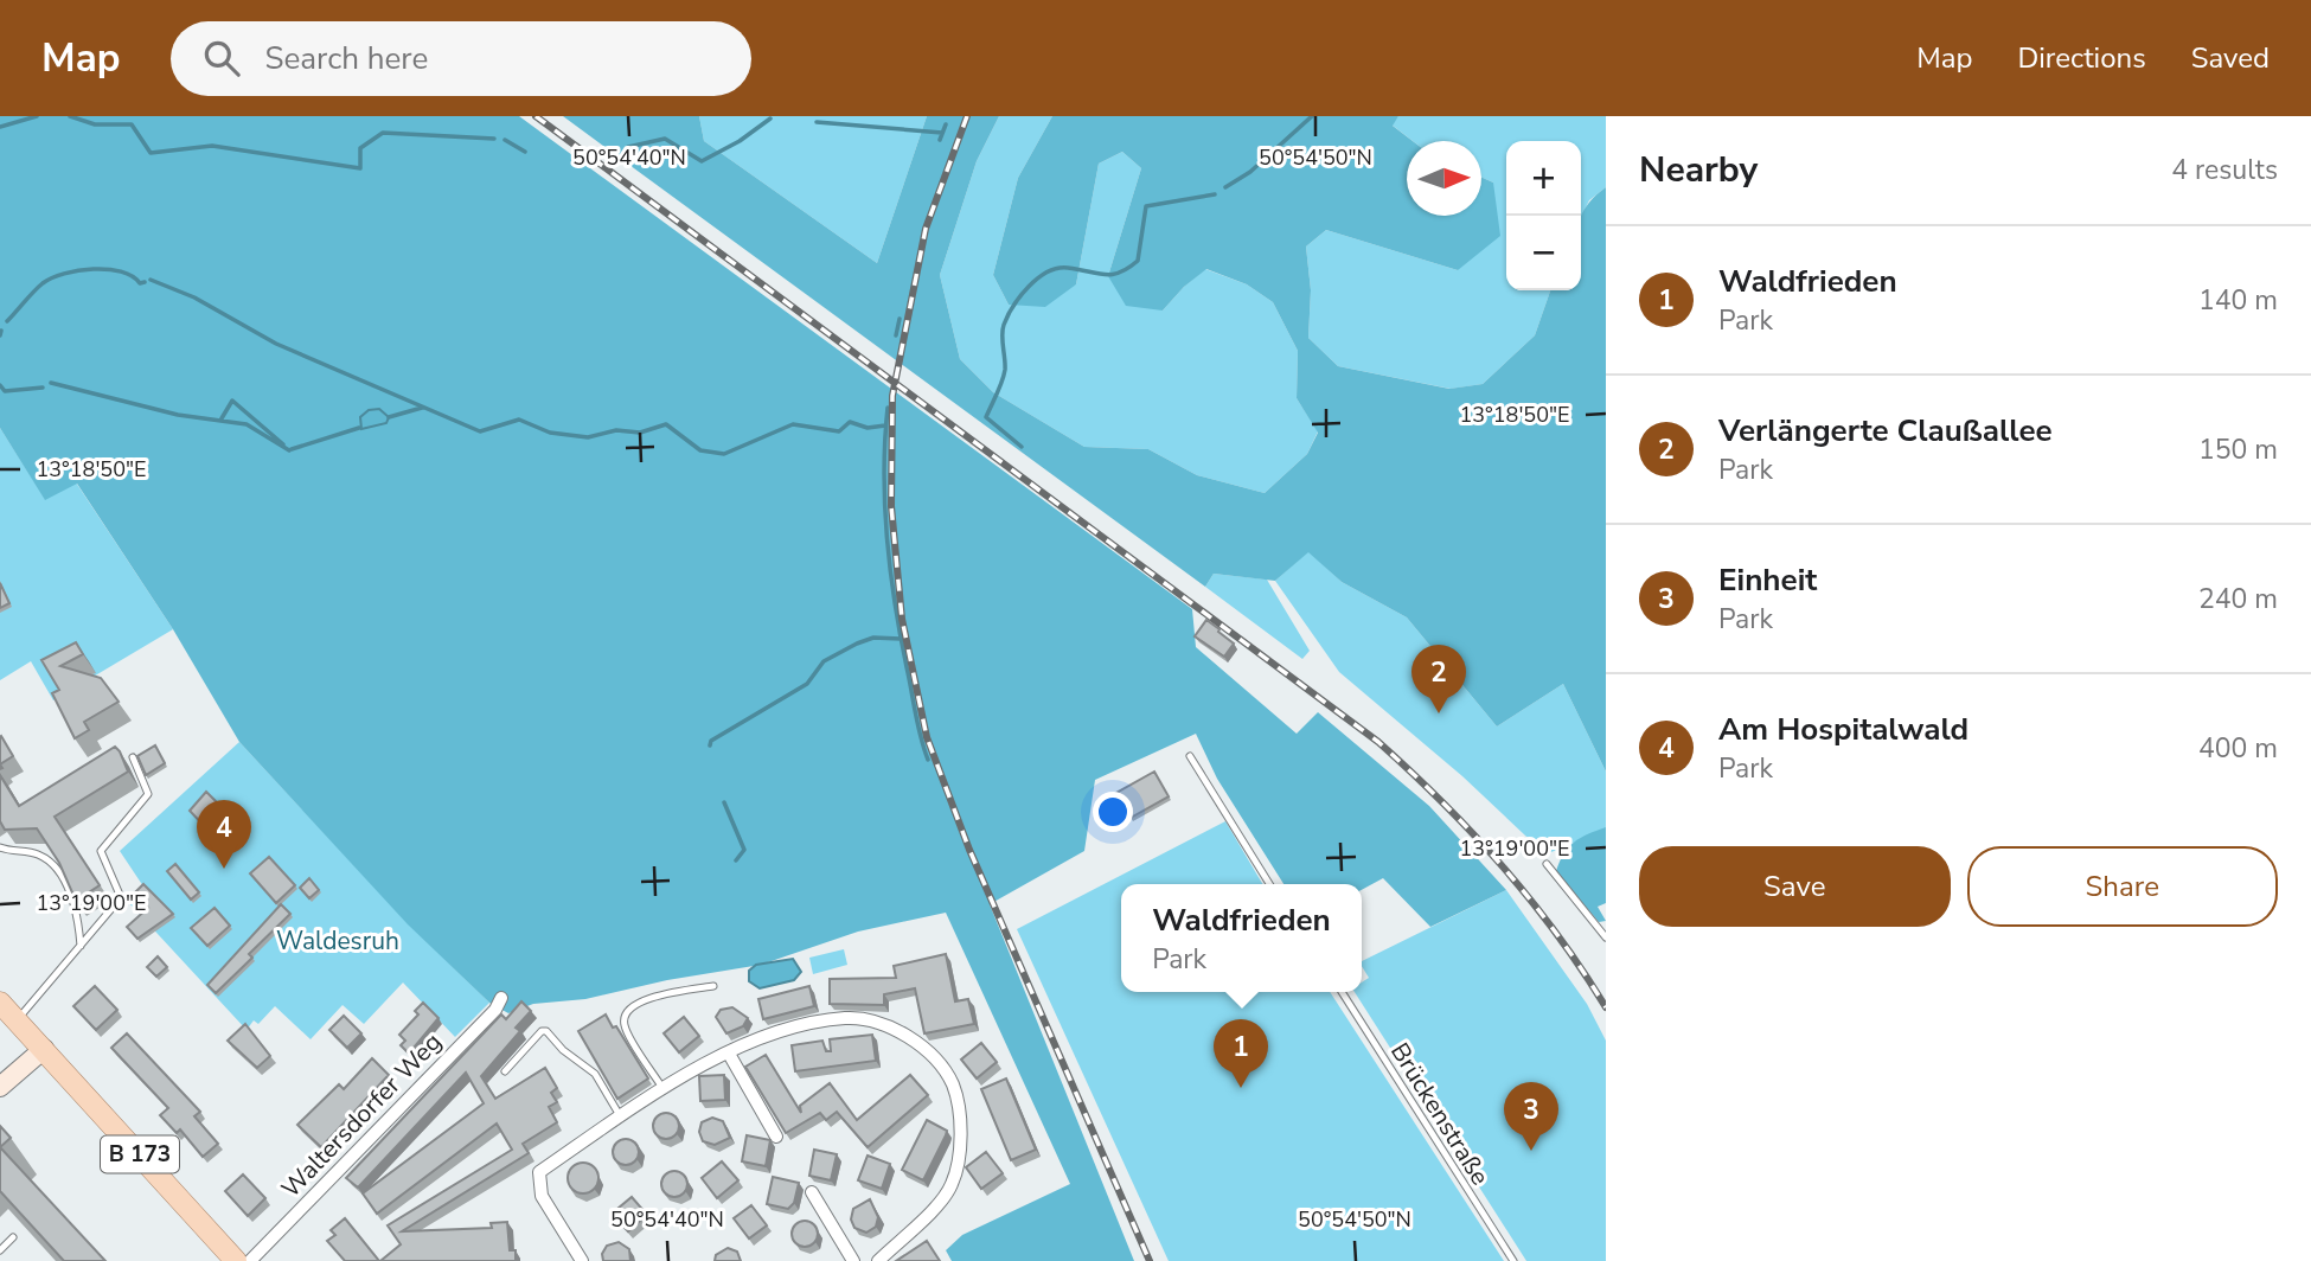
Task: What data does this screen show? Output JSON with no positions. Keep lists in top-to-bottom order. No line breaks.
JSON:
{"streets":{"main road":["B 173"],"street":["Waltersdorfer Weg"],"lane":["Brückenstraße"]},"parks":["Waldesruh"],"north":"right","page":{"header":"Map","search":"Search here","nav":["Map","Directions","Saved"],"heading":["Nearby","4 results"],"map_buttons":["+","−"],"list":[{"mark":"1","name":"Waldfrieden","note":"Park","value":"140 m"},{"mark":"2","name":"Verlängerte Claußallee","note":"Park","value":"150 m"},{"mark":"3","name":"Einheit","note":"Park","value":"240 m"},{"mark":"4","name":"Am Hospitalwald","note":"Park","value":"400 m"}],"pins":["2","4","1","3"],"buttons":["Save","Share"],"popup":["Waldfrieden","Park"]},"coordinates":["50°54'40\"N","50°54'50\"N","13°18'50\"E","13°19'00\"E"]}
